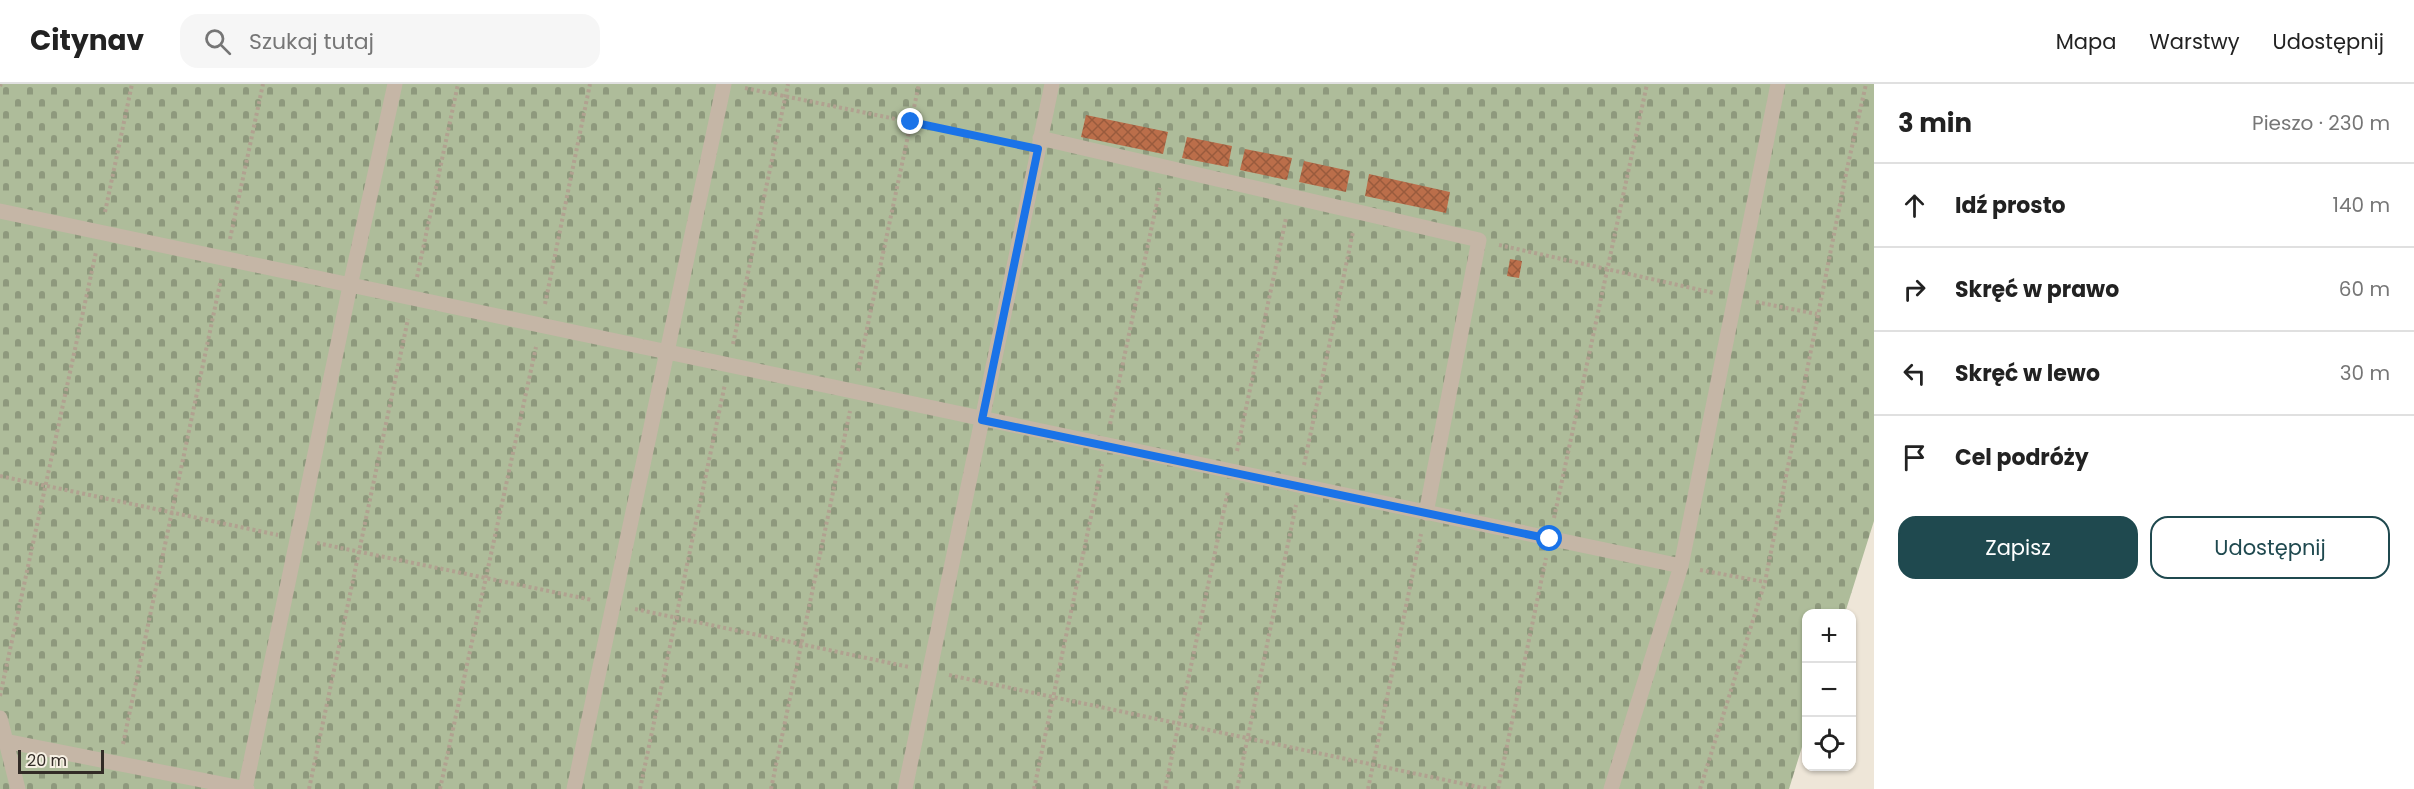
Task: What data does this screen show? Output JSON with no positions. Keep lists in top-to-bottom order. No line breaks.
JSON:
{"scale_bar":"20 m","page":{"header":"Citynav","search":"Szukaj tutaj","nav":["Mapa","Warstwy","Udostępnij"],"heading":["3 min","Pieszo · 230 m"],"list":[["Idź prosto","140 m"],["Skręć w prawo","60 m"],["Skręć w lewo","30 m"],"Cel podróży"],"buttons":["Zapisz","Udostępnij"],"map_buttons":["+","−"],"scale":"20 m"}}
